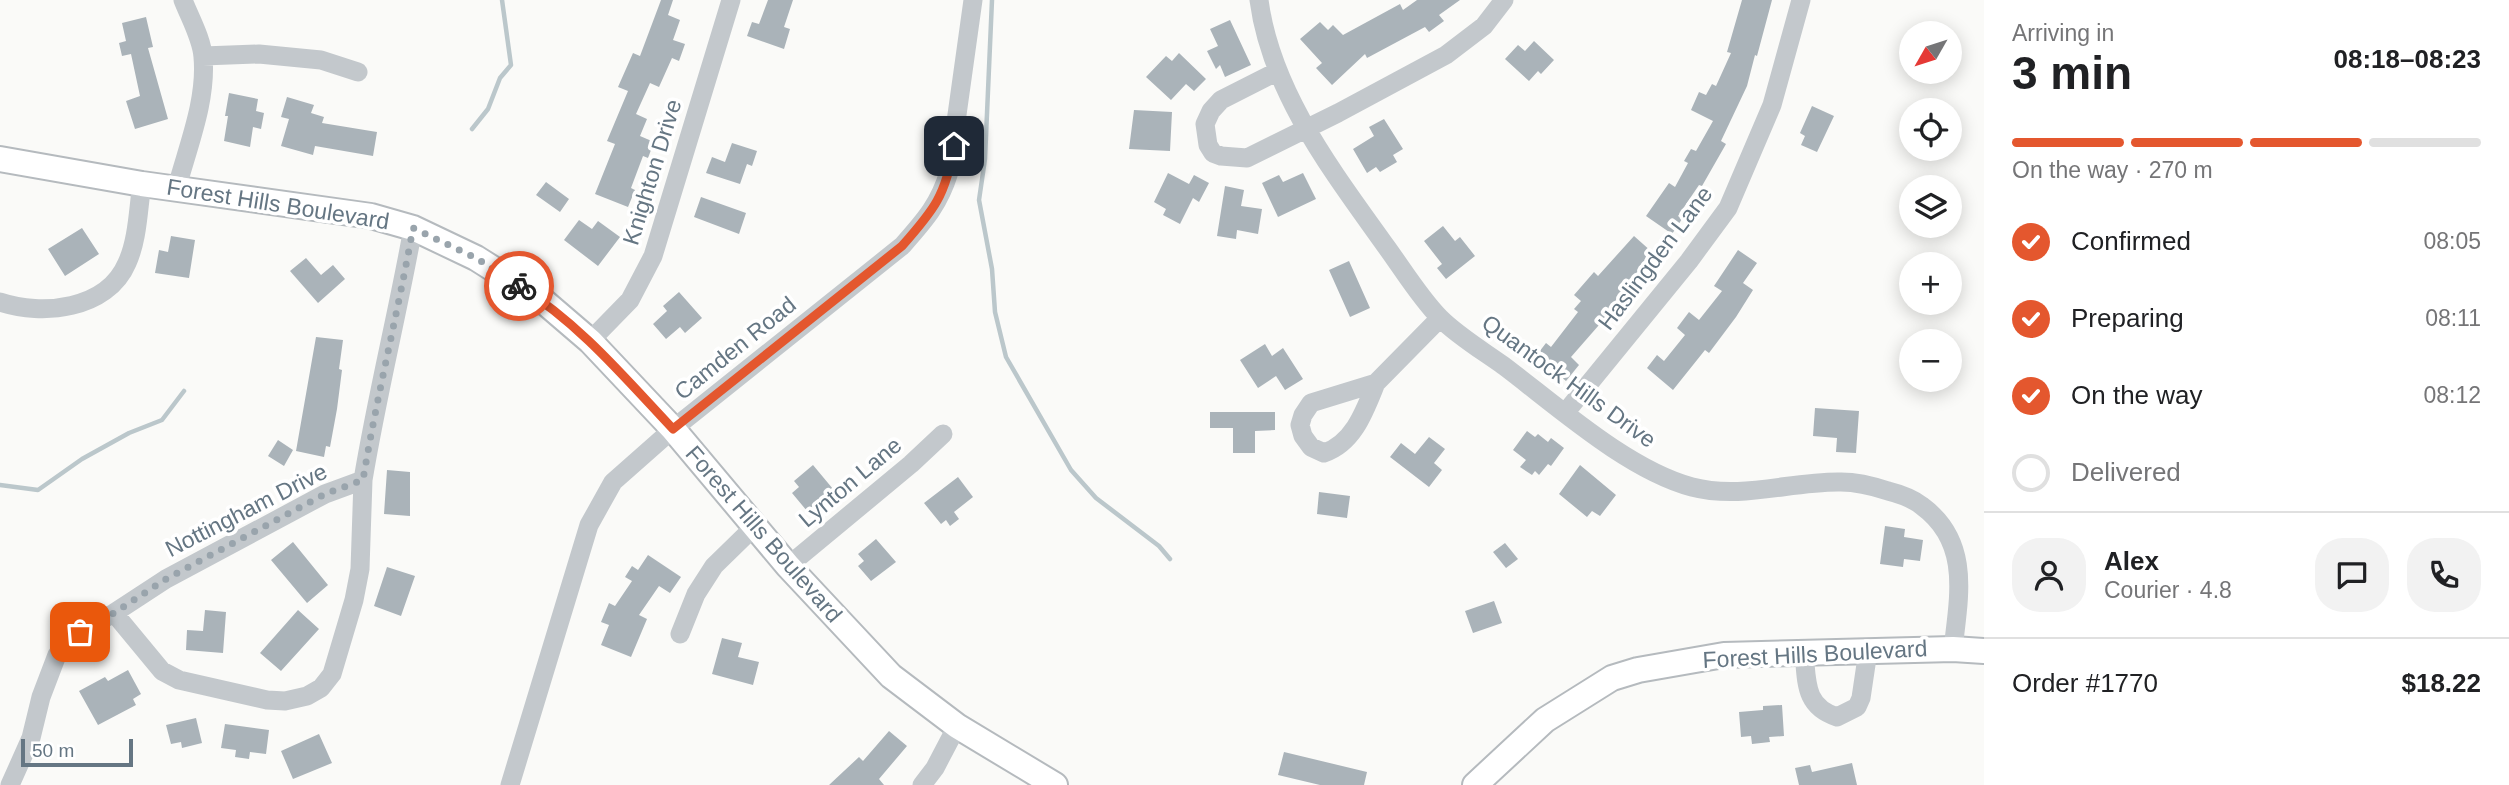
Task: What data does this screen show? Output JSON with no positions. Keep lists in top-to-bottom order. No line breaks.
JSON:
{"streets":{"main road":["Forest Hills Boulevard"],"street":["Knighton Drive","Haslingden Lane","Camden Road","Quantock Hills Drive","Lynton Lane","Nottingham Drive"]},"crossings":[["Knighton Drive","Forest Hills Boulevard"],["Forest Hills Boulevard","Camden Road"],["Forest Hills Boulevard","Quantock Hills Drive"],["Forest Hills Boulevard","Lynton Lane"],["Forest Hills Boulevard","Nottingham Drive"],["Haslingden Lane","Quantock Hills Drive"]],"scale_bar":"50 m","north":"bottom left","page":{"heading":["3 min","Arriving in","08:18–08:23"],"panel":["Alex","Courier · 4.8","Order #1770","$18.22"],"map_buttons":["+","−"],"bar":"On the way · 270 m","list":[["Confirmed","08:05"],["Preparing","08:11"],["On the way","08:12"],"Delivered"],"scale":"50 m"}}
